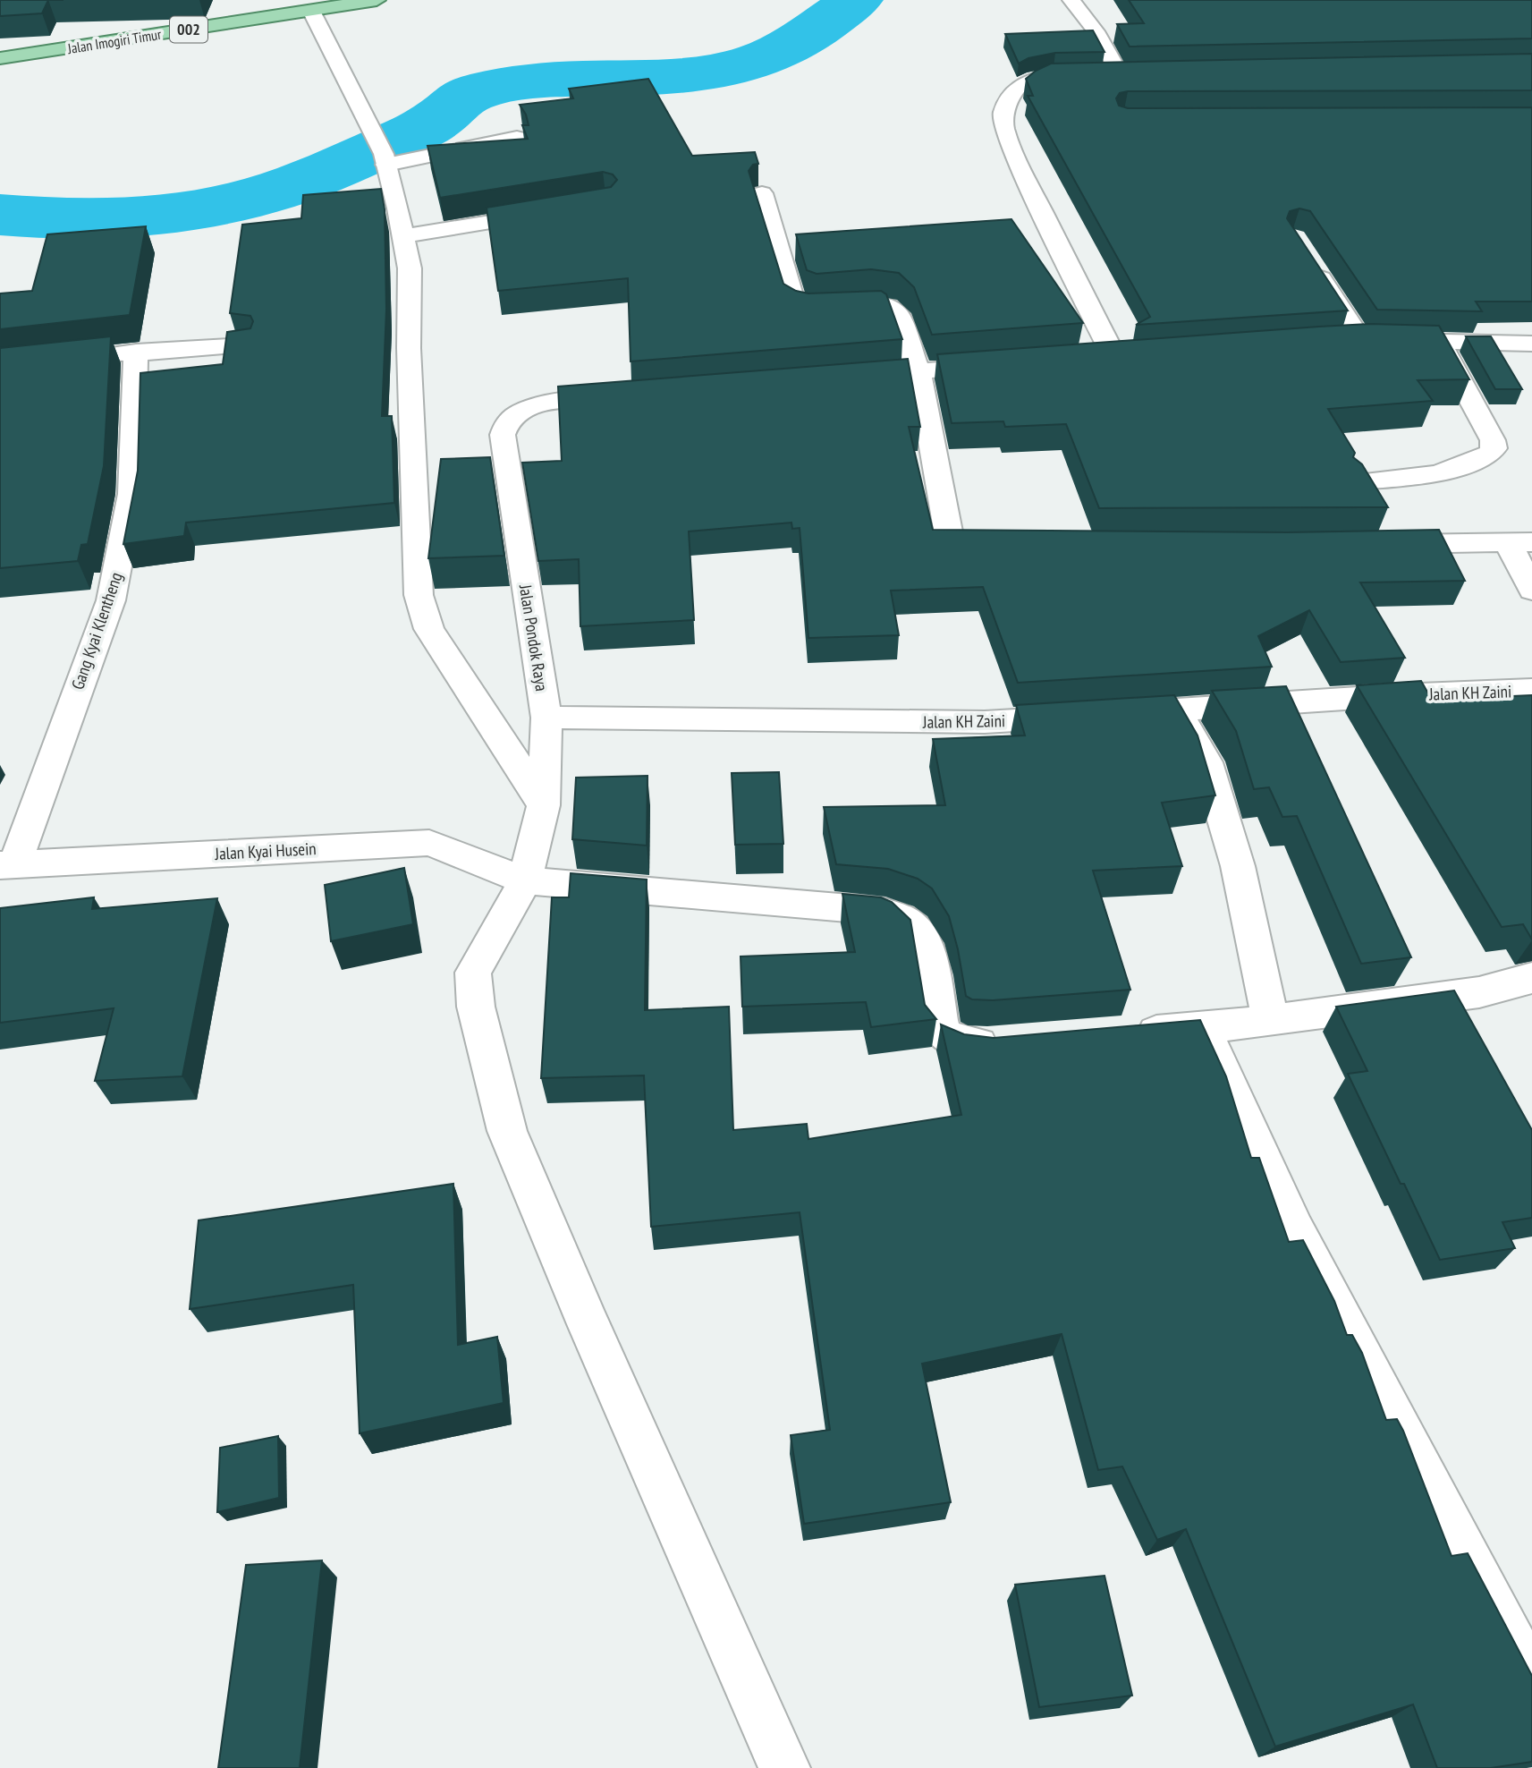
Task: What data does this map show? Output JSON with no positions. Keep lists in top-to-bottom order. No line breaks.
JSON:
{"streets":{"main road":["002","Jalan Imogiri Timur"],"street":["Gang Kyai Klentheng","Jalan Pondok Raya","Jalan KH Zaini","Jalan Kyai Husein"]},"crossings":[["Gang Kyai Klentheng","Jalan Kyai Husein"],["Jalan Pondok Raya","Jalan KH Zaini"],["Jalan Pondok Raya","Jalan Kyai Husein"]]}
